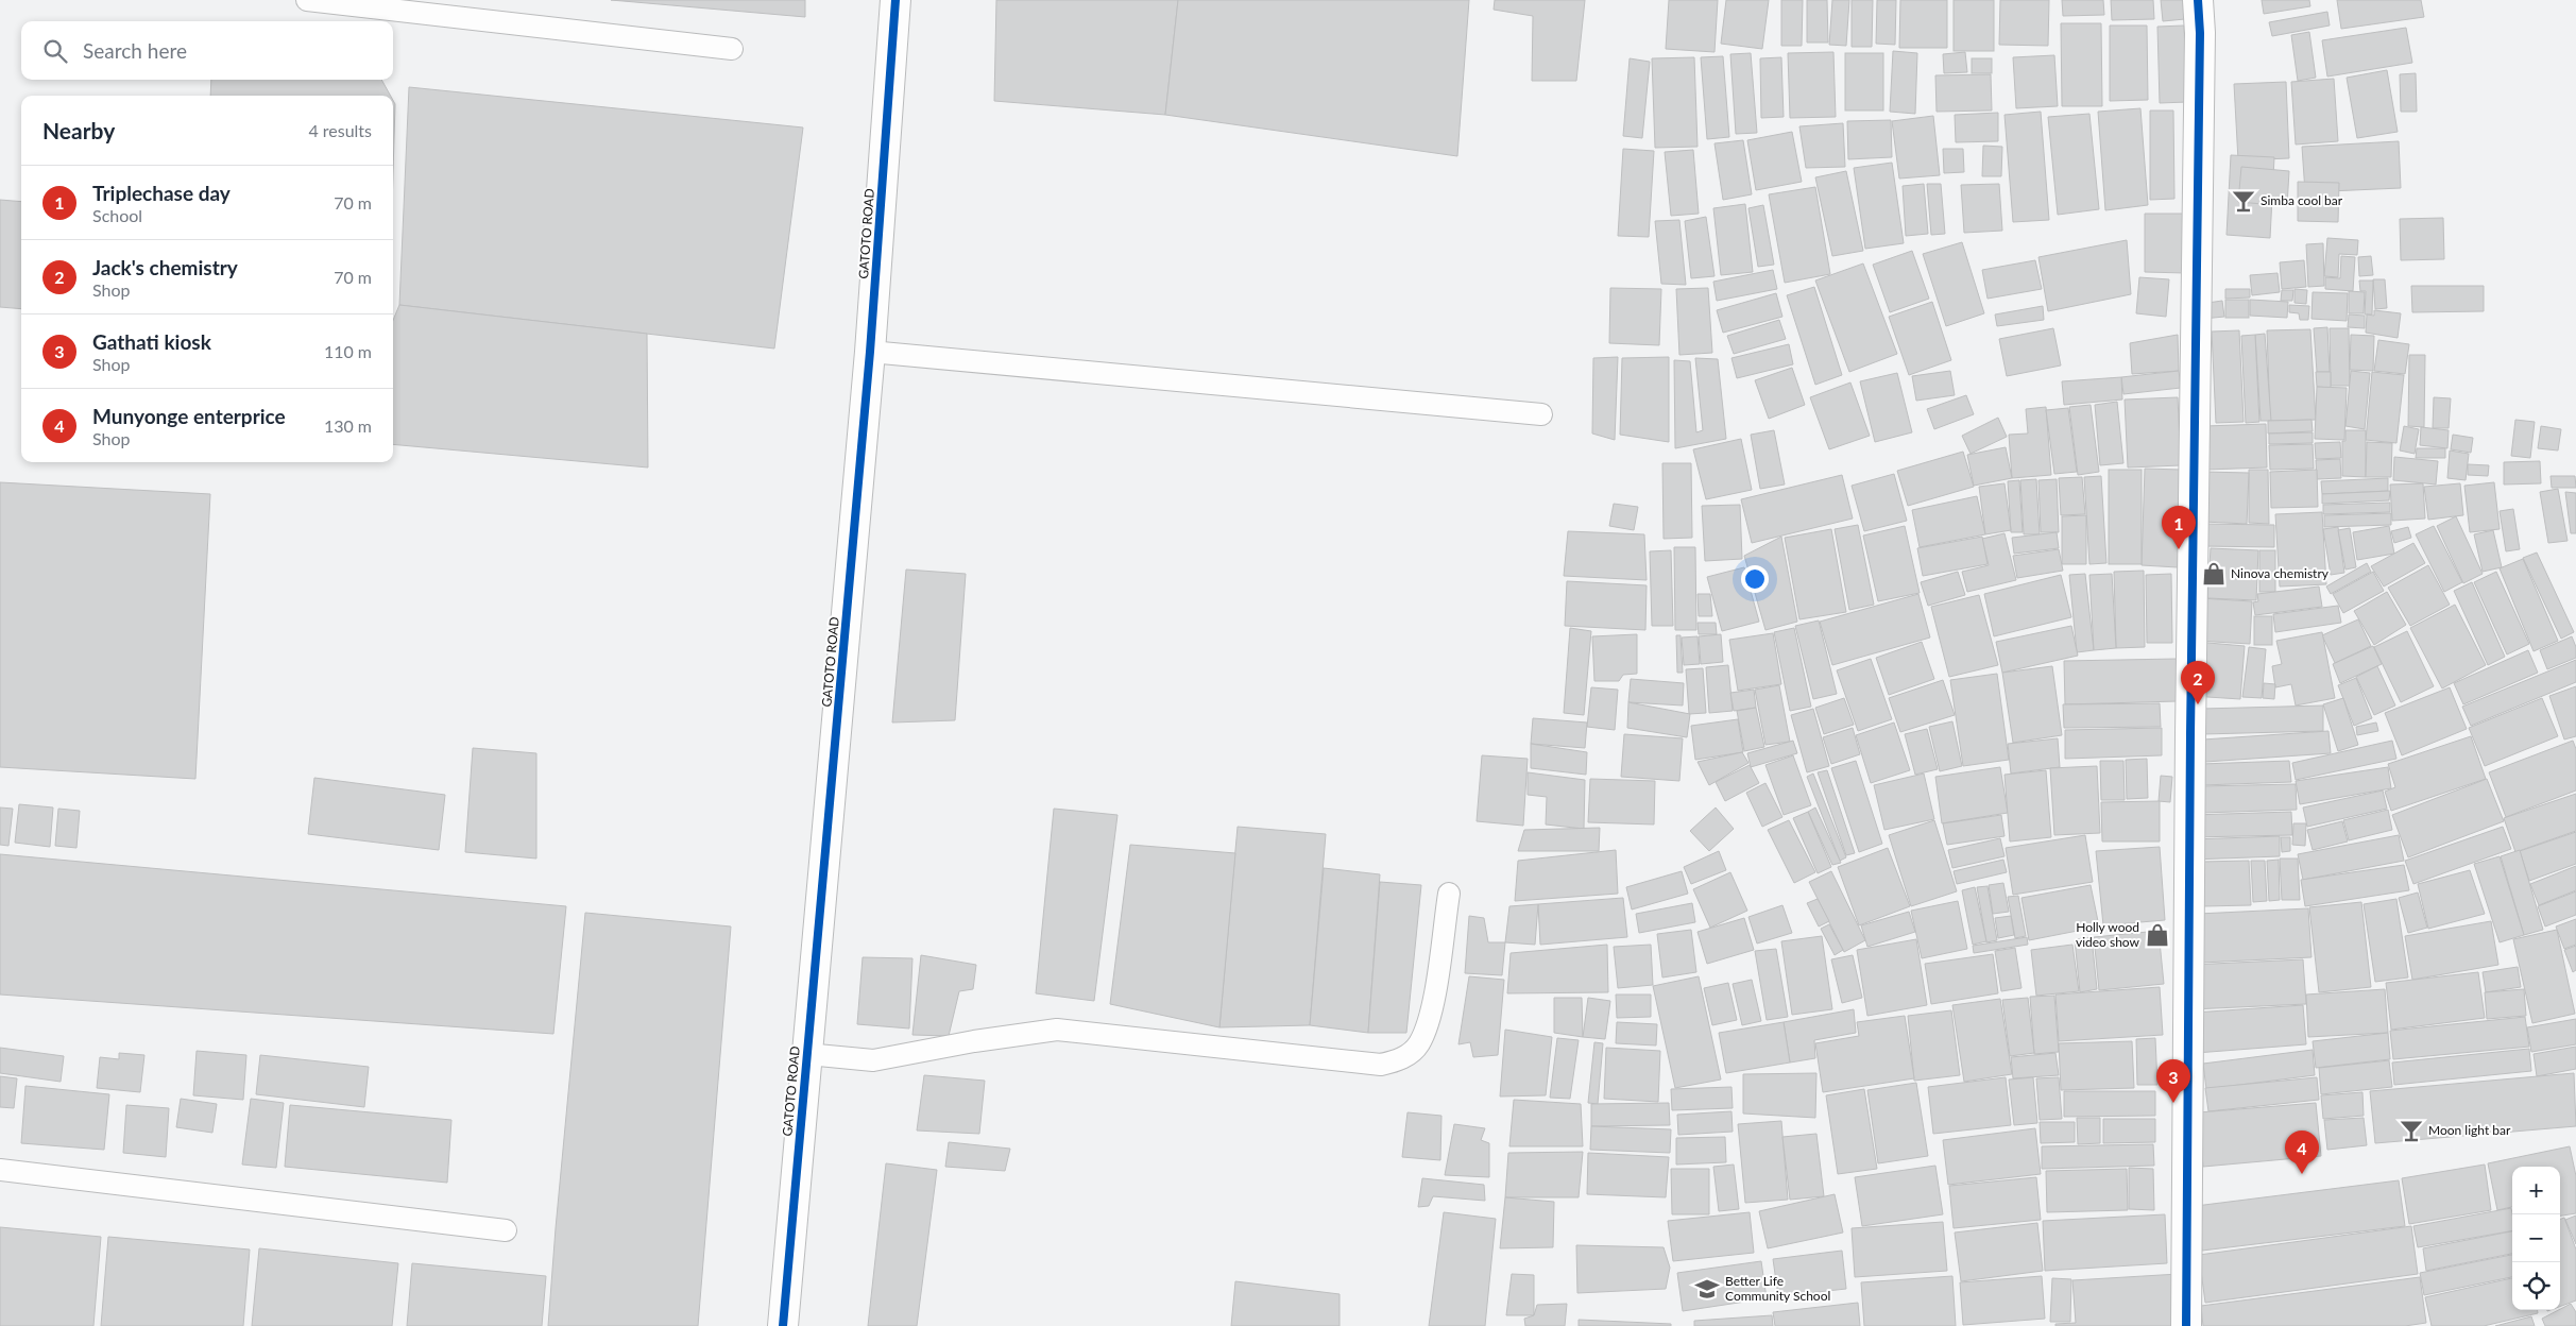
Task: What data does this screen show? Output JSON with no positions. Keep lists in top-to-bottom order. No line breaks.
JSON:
{"streets":{"street":["GATOTO ROAD"]},"places":{"bar":["Simba cool bar","Moon light bar"],"shop":["Ninova chemistry","Holly wood video show"],"school or university":["Better Life Community School"]},"page":{"search":"Search here","heading":["Nearby","4 results"],"list":[{"mark":"1","name":"Triplechase day","note":"School","value":"70 m"},{"mark":"2","name":"Jack's chemistry","note":"Shop","value":"70 m"},{"mark":"3","name":"Gathati kiosk","note":"Shop","value":"110 m"},{"mark":"4","name":"Munyonge enterprice","note":"Shop","value":"130 m"}],"pins":["1","2","3","4"],"map_buttons":["+","−"]}}
